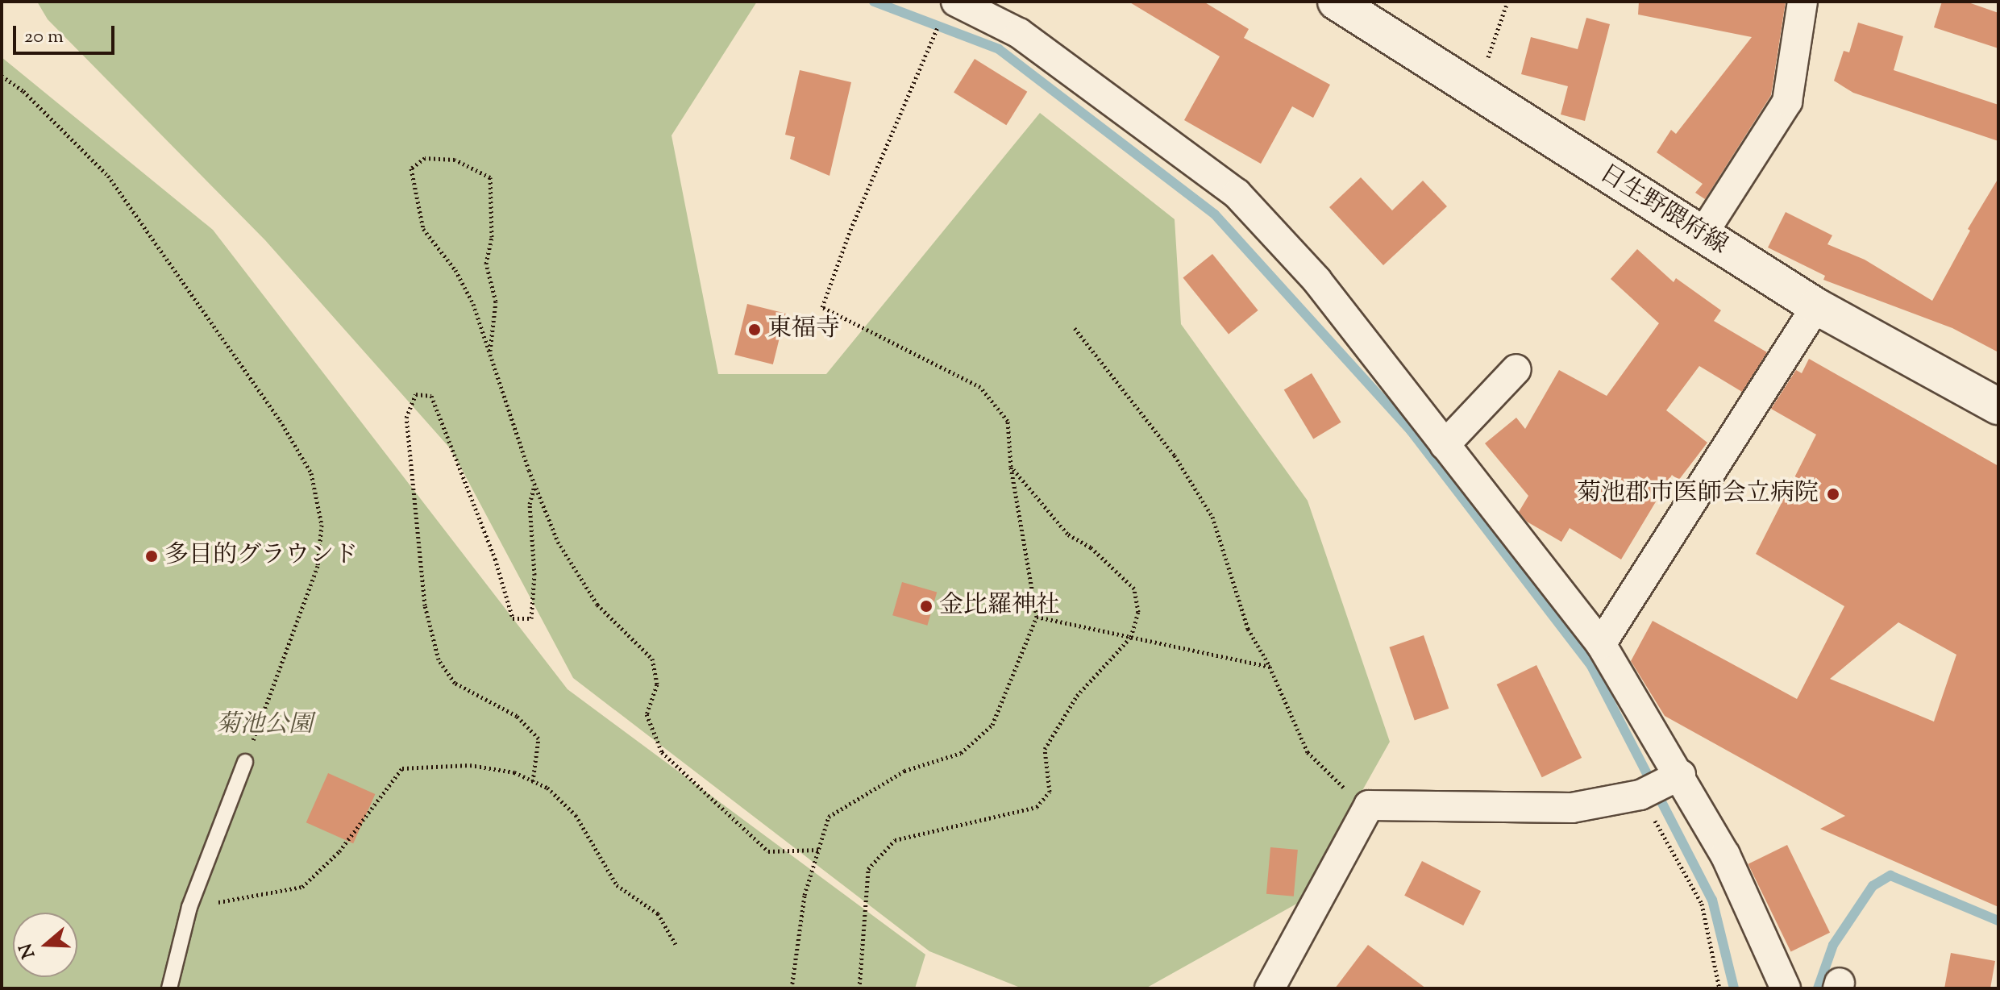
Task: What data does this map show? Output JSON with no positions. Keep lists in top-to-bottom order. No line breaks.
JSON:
{"streets":{"main road":["日生野隈府線"]},"parks":["菊池公園"],"places":["東福寺","菊池郡市医師会立病院","多目的グラウンド","金比羅神社"],"scale_bar":"20 m","north":"left"}
